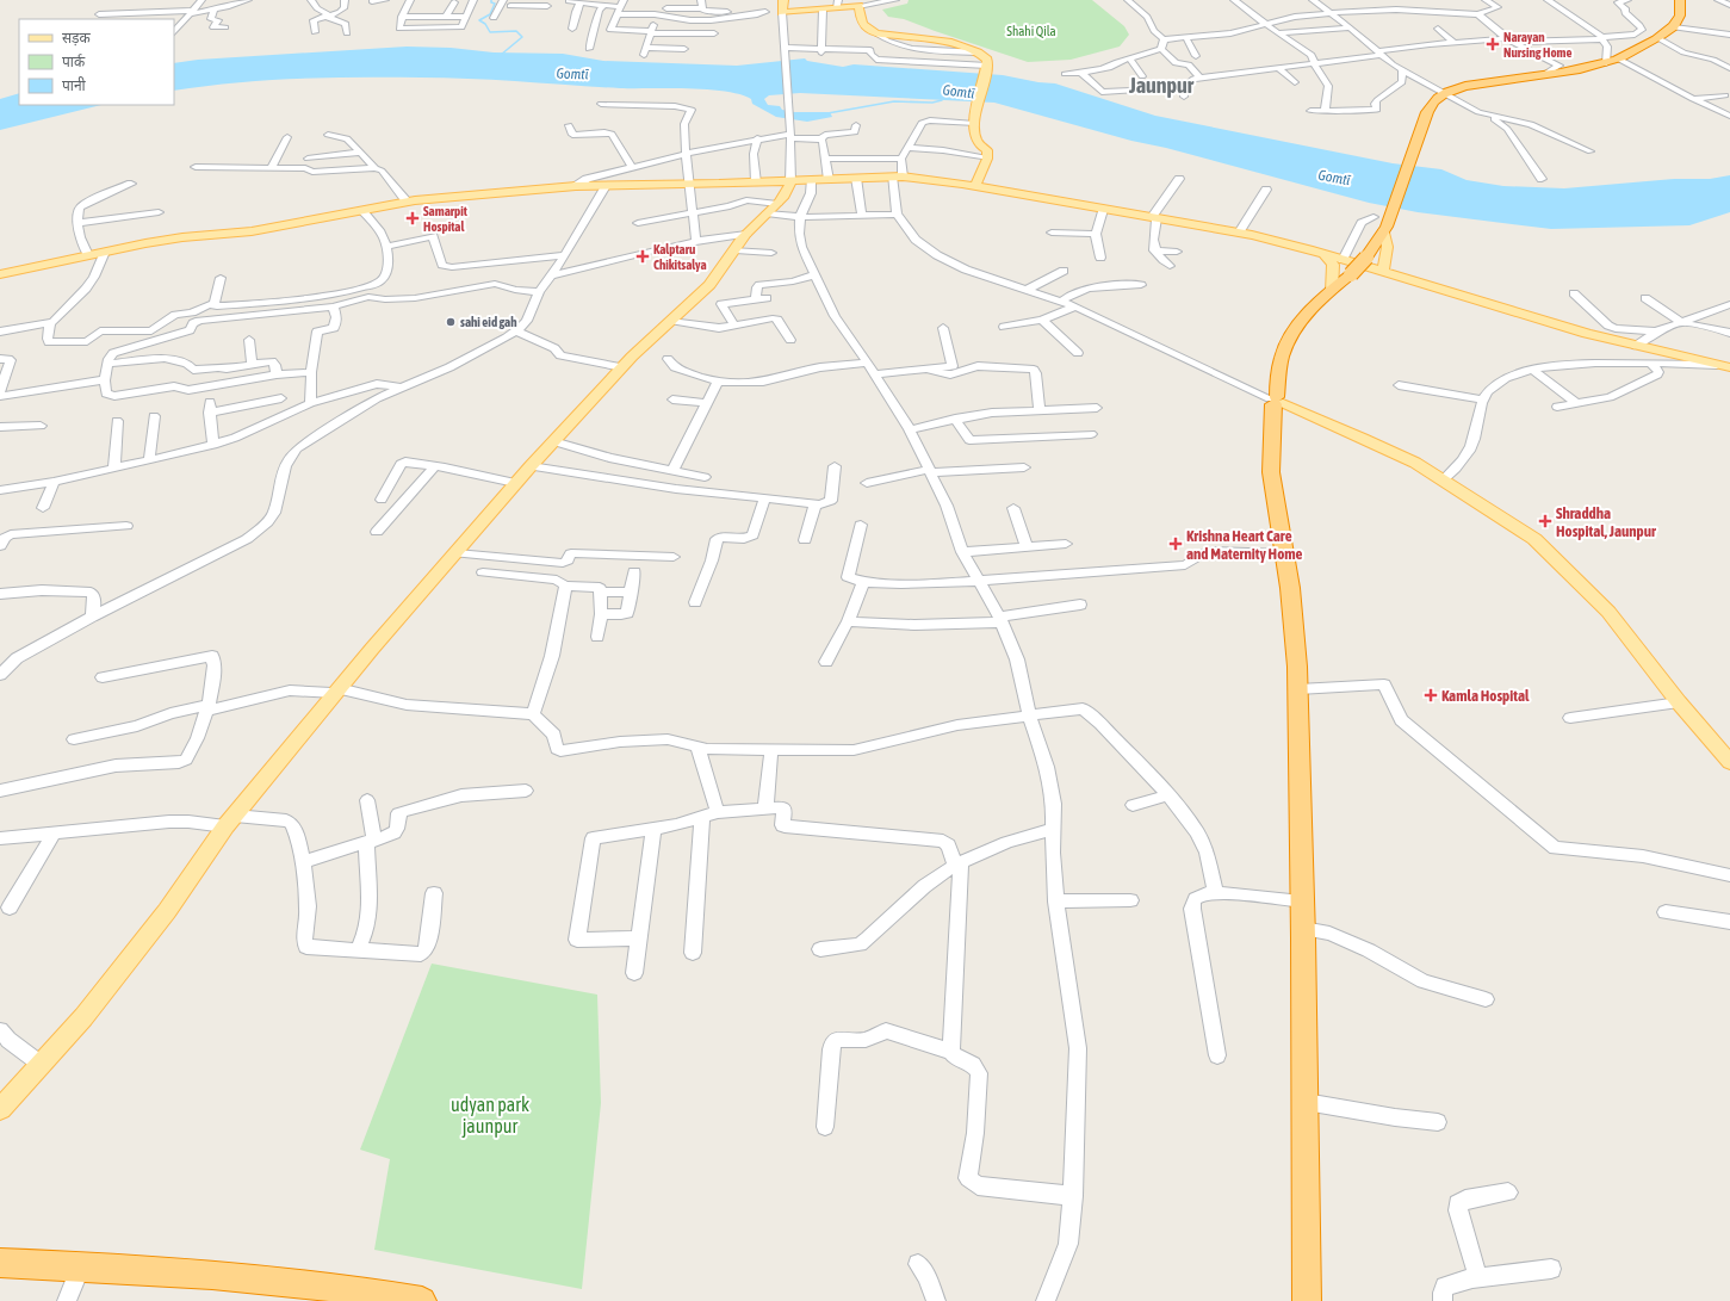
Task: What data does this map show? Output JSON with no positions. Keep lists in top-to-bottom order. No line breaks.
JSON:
{"districts":["Jaunpur"],"water":["Gomtī"],"parks":["Shahi Qila","udyan park jaunpur"],"places":{"health":["Narayan Nursing Home","Samarpit Hospital","Kalptaru Chikitsalya","Shraddha Hospital, Jaunpur","Krishna Heart Care and Maternity Home","Kamla Hospital"],"other":["sahi eid gah"]},"legend":["सड़क","पार्क","पानी"]}
